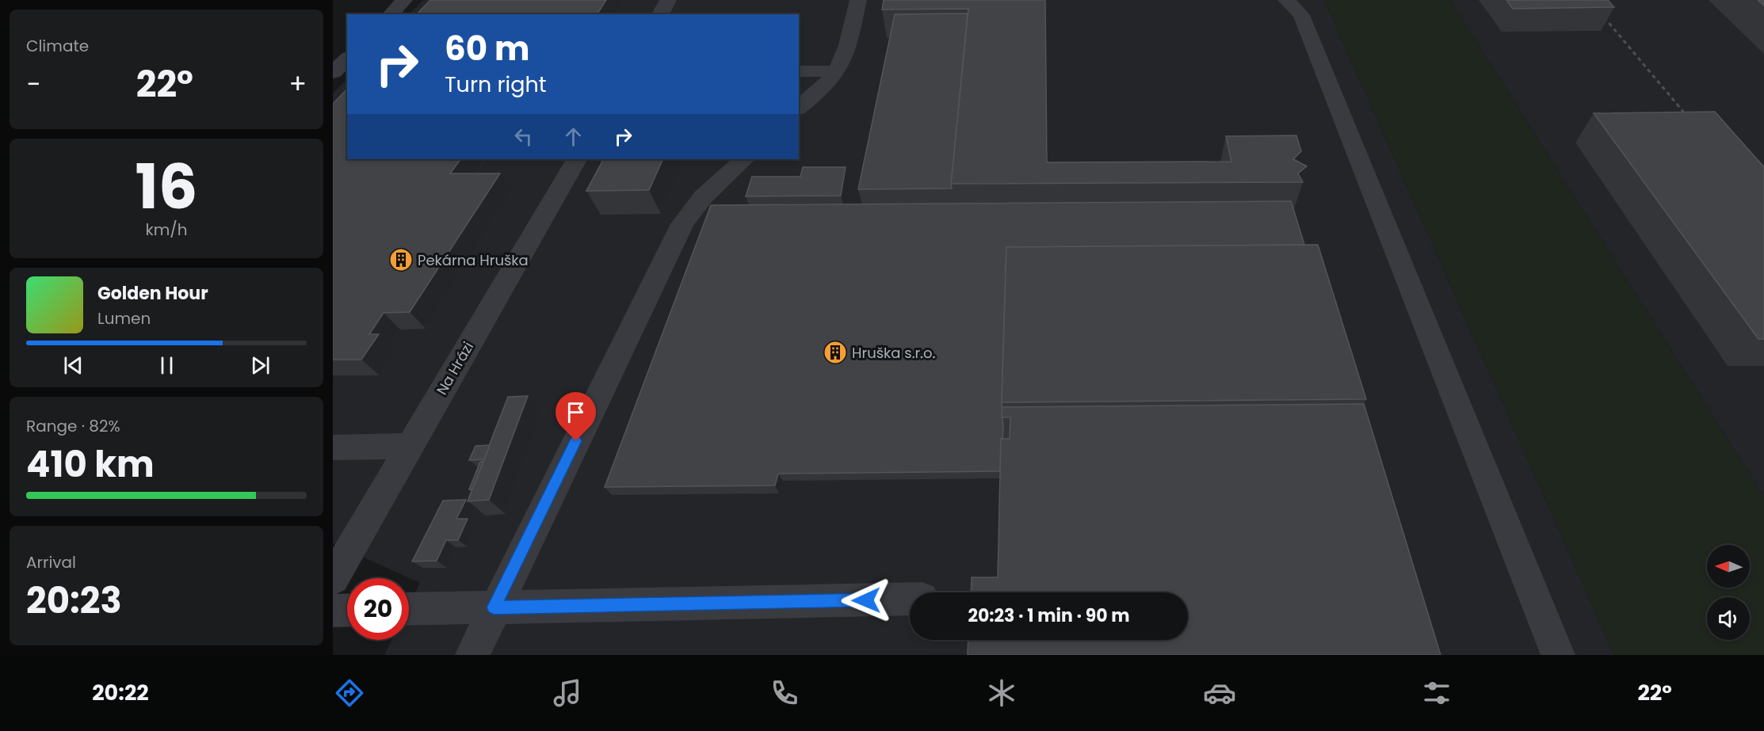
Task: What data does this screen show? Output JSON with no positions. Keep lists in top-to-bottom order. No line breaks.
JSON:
{"streets":{"street":["Na Hrázi"]},"places":{"building":["Pekárna Hruška","Hruška s.r.o."]},"north":"left","page":{"tile":["Climate",["16","km/h"],["Range · 82%","410 km"],["Arrival","20:23"]],"turn":["60 m","Turn right"],"heat":["−","22°","+"],"song":["Golden Hour","Lumen"],"limit":"20","trip":"20:23 · 1 min · 90 m","tabs":["20:22","22°"]}}
